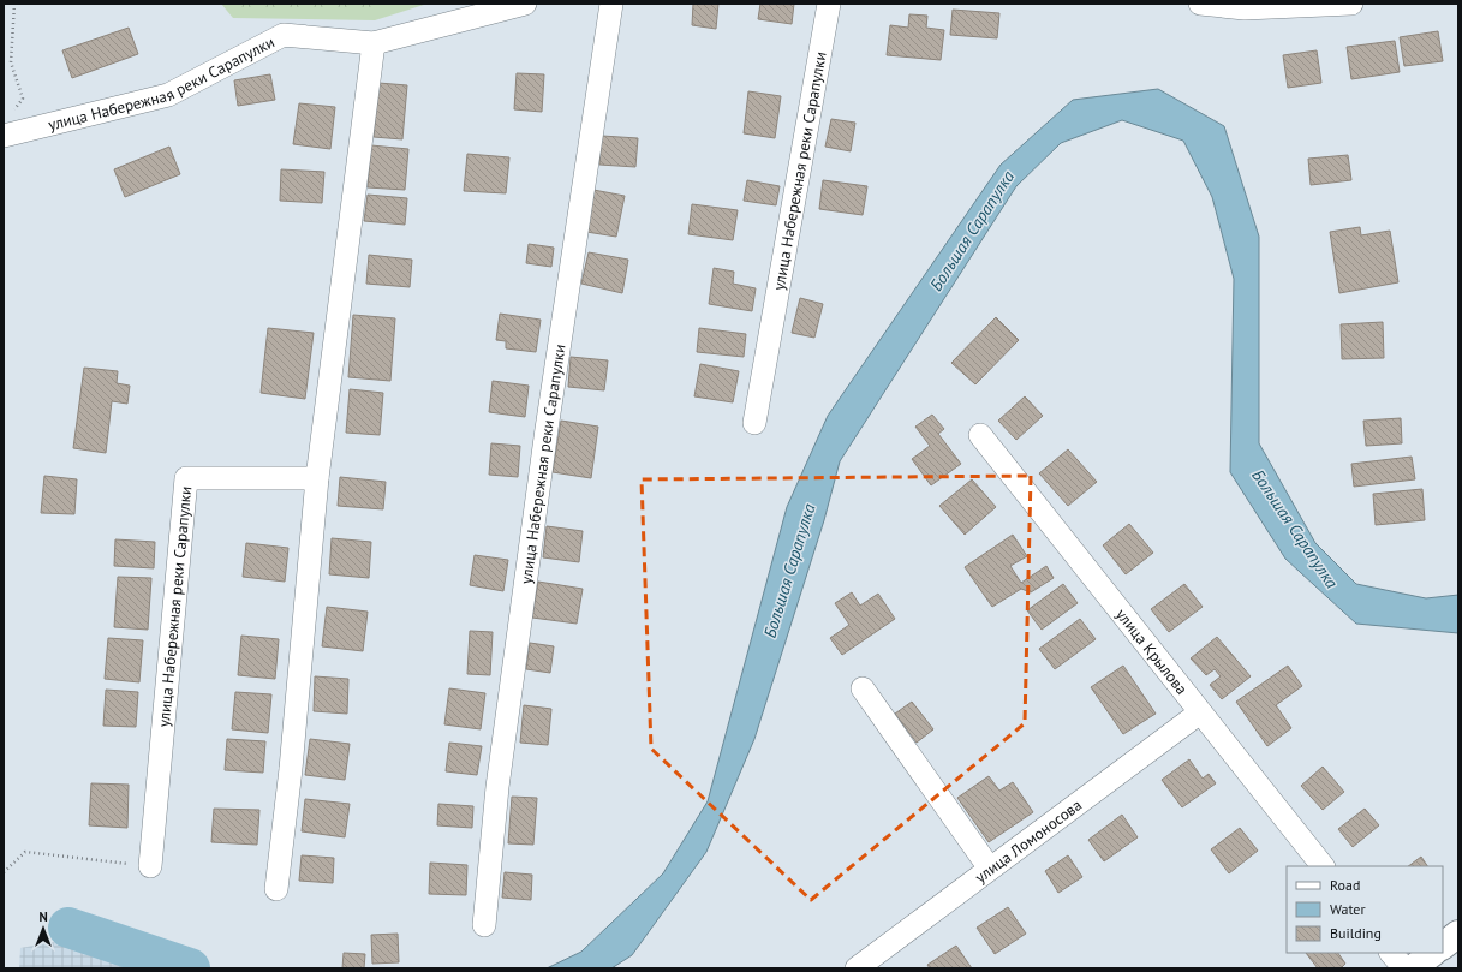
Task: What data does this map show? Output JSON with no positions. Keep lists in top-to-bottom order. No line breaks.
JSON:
{"streets":{"street":["улица Набережная реки Сарапулки","улица Крылова","улица Ломоносова"]},"crossings":[["улица Крылова","улица Ломоносова"]],"water":["Большая Сарапулка"],"legend":["Road","Water","Building"],"north":"top"}
